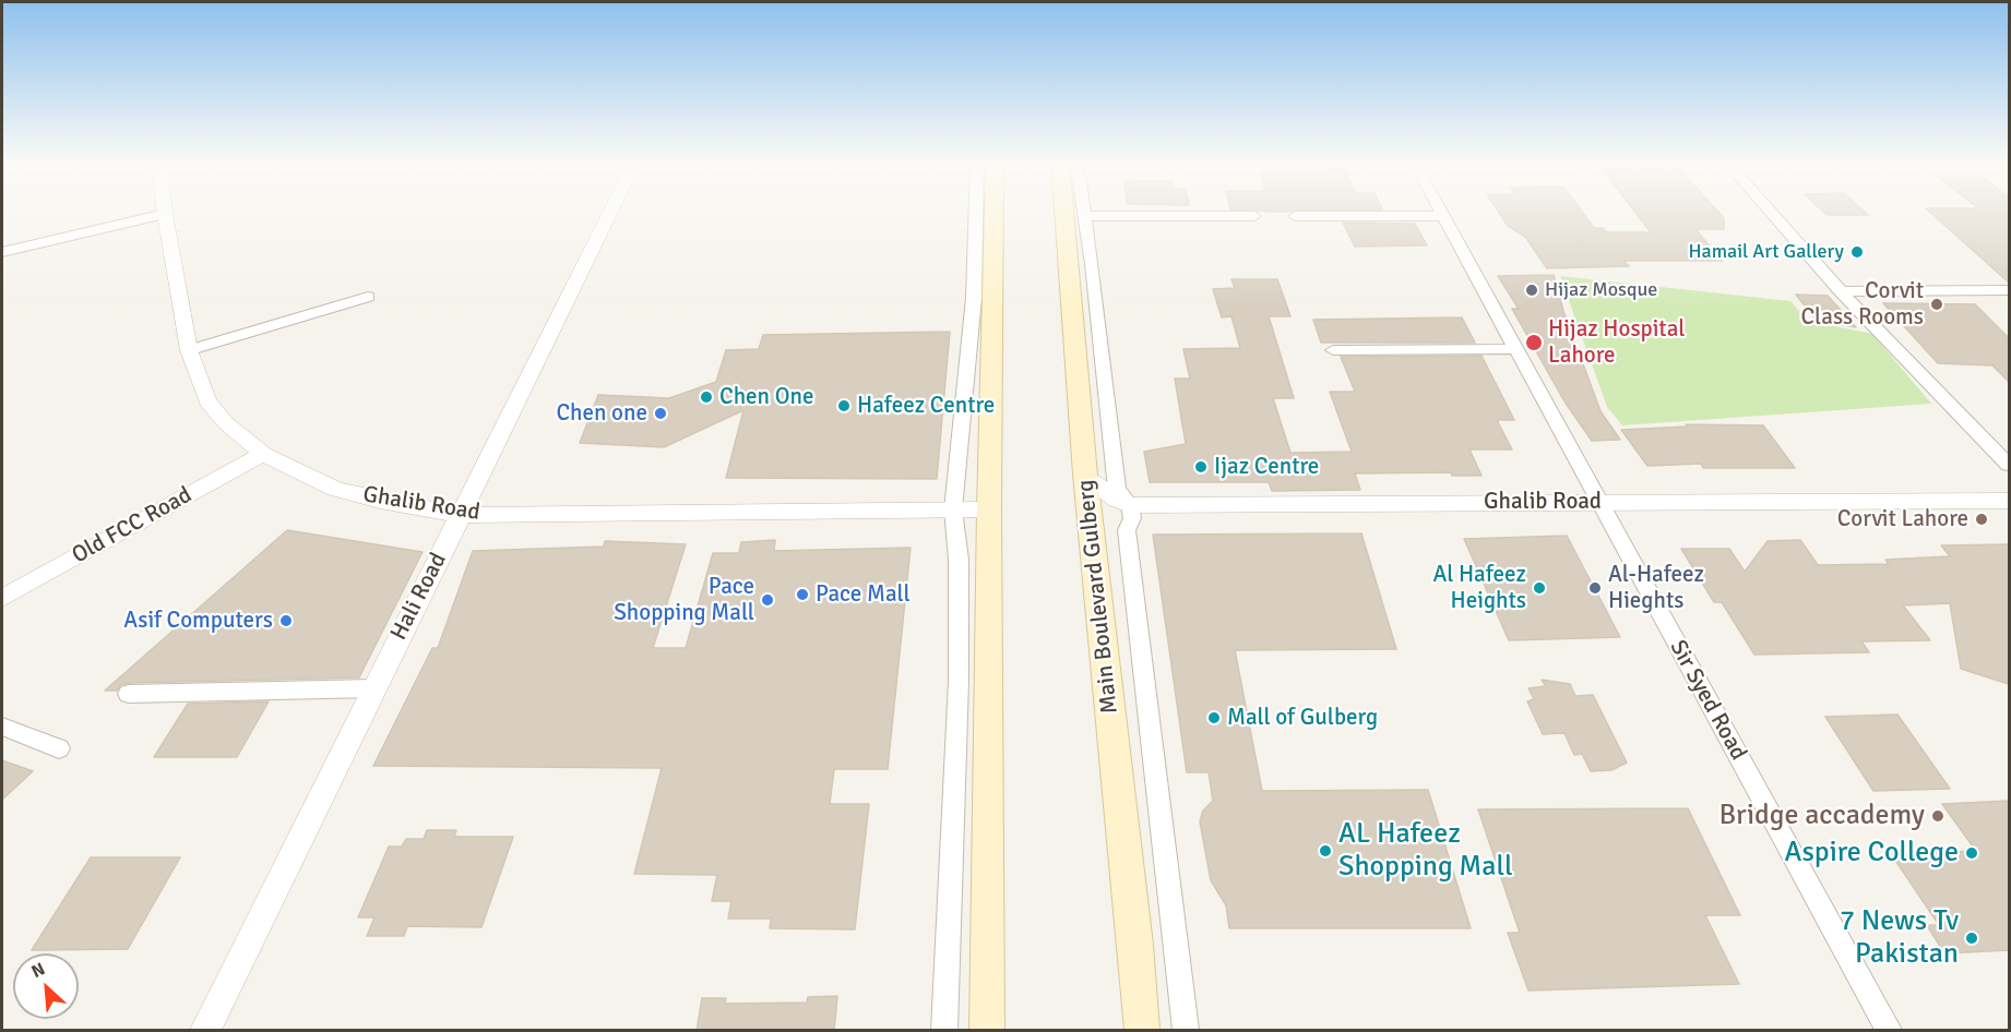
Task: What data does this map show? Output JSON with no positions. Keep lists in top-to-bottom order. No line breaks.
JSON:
{"streets":{"main road":["Main Boulevard Gulberg"],"street":["Ghalib Road","Old FCC Road","Hali Road","Sir Syed Road"]},"crossings":[["Ghalib Road","Old FCC Road"],["Ghalib Road","Hali Road"],["Ghalib Road","Sir Syed Road"]],"places":["Hamail Art Gallery","Hijaz Mosque","Corvit Class Rooms","Hijaz Hospital Lahore","Chen One","Hafeez Centre","Chen one","Ijaz Centre","Corvit Lahore","Al Hafeez Heights","Al-Hafeez Hieghts","Pace Mall","Pace Shopping Mall","Asif Computers","Mall of Gulberg","Bridge accademy","AL Hafeez Shopping Mall","Aspire College","7 News Tv Pakistan"],"north":"top left"}
